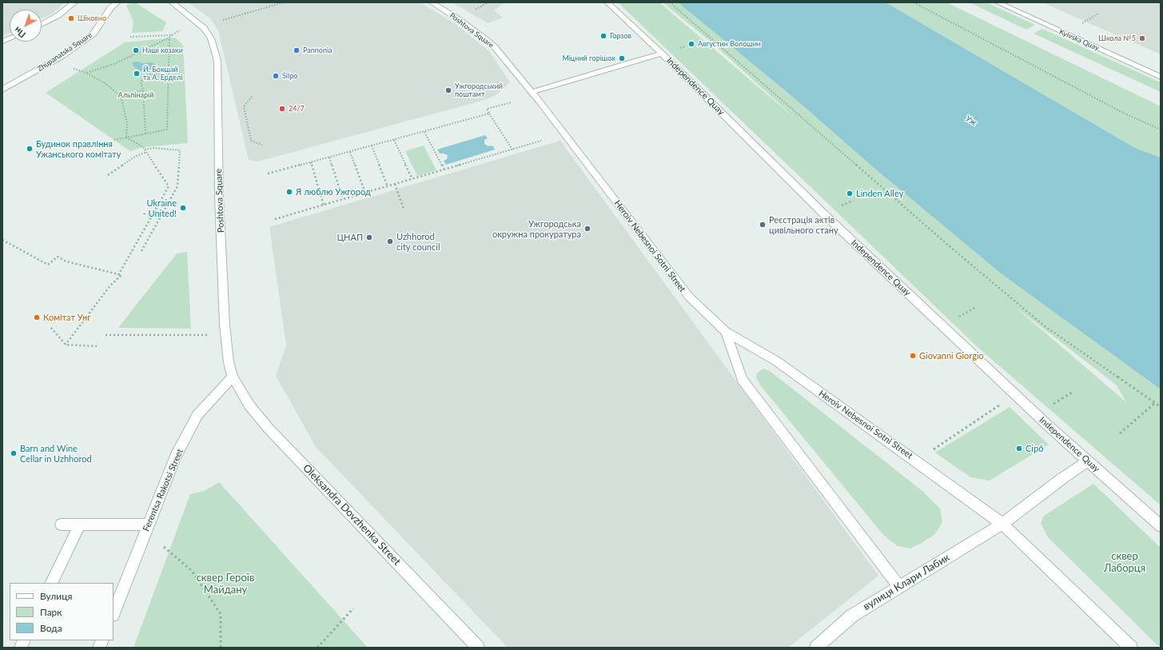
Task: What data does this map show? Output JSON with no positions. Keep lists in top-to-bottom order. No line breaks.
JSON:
{"streets":{"street":["Poshtova Square","Kyivska Quay","Zhupanatska Square","Independence Quay","Heroiv Nebesnoi Sotni Street","Ferentsa Rakotsi Street","Oleksandra Dovzhenka Street","вулиця Клари Лабик"]},"crossings":[["Poshtova Square","Heroiv Nebesnoi Sotni Street"],["Poshtova Square","Ferentsa Rakotsi Street"],["Poshtova Square","Oleksandra Dovzhenka Street"],["Heroiv Nebesnoi Sotni Street","вулиця Клари Лабик"],["Ferentsa Rakotsi Street","Oleksandra Dovzhenka Street"]],"water":["Уж"],"parks":["Альпінарій","сквер Лаборця","сквер Героїв Майдану"],"places":["Шіковно","Горзов","Школа №5","Августин Волошин","Наші козаки","Pannonia","Міцний горішок","Й. Бокшай та А. Ерделі","Silpo","Ужгородський поштамт","24/7","Будинок правління Ужанського комітату","Я люблю Ужгород","Linden Alley","Ukraine - United!","Реєстрація актів цивільного стану","Ужгородська окружна прокуратура","ЦНАП","Uzhhorod city council","Комітат Унг","Giovanni Giorgio","Cipő","Barn and Wine Cellar in Uzhhorod"],"legend":["Вулиця","Парк","Вода"],"north":"bottom left"}
